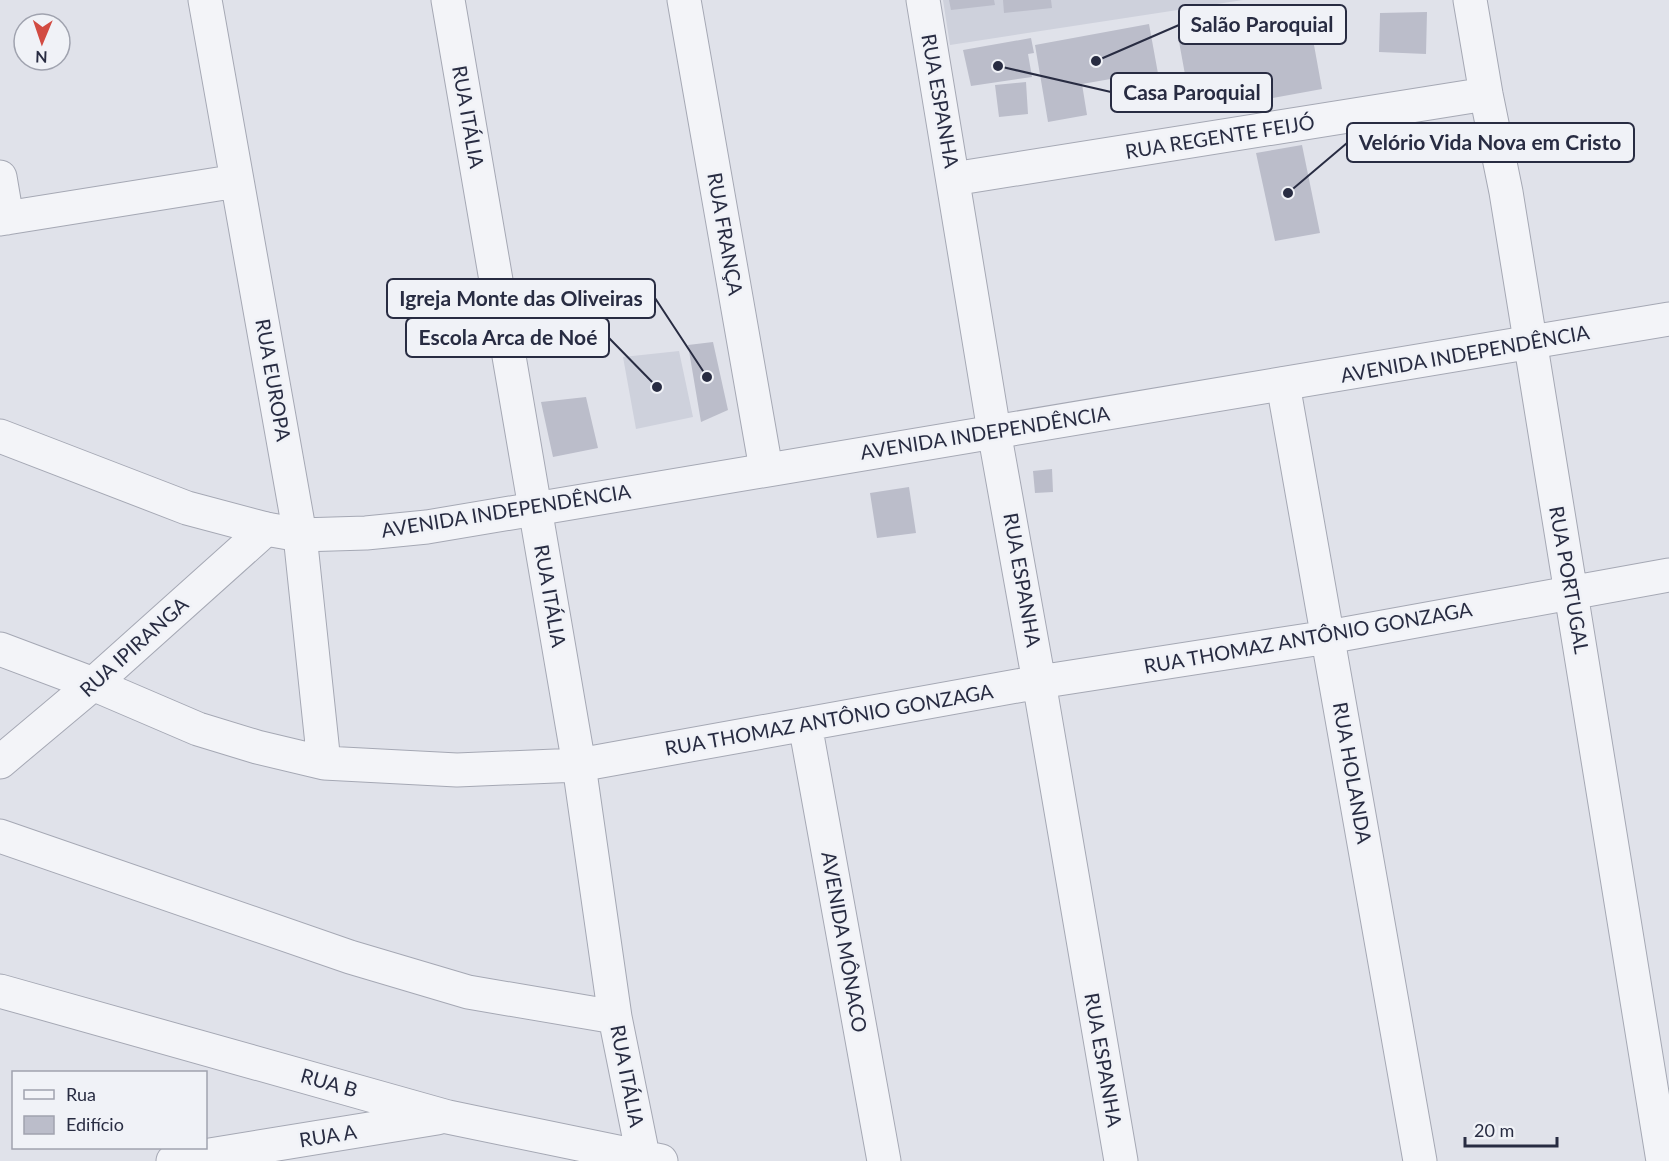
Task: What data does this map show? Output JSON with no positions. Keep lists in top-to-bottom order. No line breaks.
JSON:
{"streets":{"street":["RUA ESPANHA","RUA ITÁLIA","RUA REGENTE FEIJÓ","RUA FRANÇA","AVENIDA INDEPENDÊNCIA","RUA EUROPA","RUA PORTUGAL","RUA THOMAZ ANTÔNIO GONZAGA","RUA IPIRANGA","RUA HOLANDA","AVENIDA MÔNACO","RUA B","RUA A"]},"crossings":[["RUA ESPANHA","RUA REGENTE FEIJÓ"],["RUA ESPANHA","AVENIDA INDEPENDÊNCIA"],["RUA ESPANHA","RUA THOMAZ ANTÔNIO GONZAGA"],["RUA ITÁLIA","AVENIDA INDEPENDÊNCIA"],["RUA ITÁLIA","RUA THOMAZ ANTÔNIO GONZAGA"],["RUA ITÁLIA","RUA B"],["RUA REGENTE FEIJÓ","RUA PORTUGAL"],["RUA FRANÇA","AVENIDA INDEPENDÊNCIA"],["AVENIDA INDEPENDÊNCIA","RUA EUROPA"],["AVENIDA INDEPENDÊNCIA","RUA PORTUGAL"],["AVENIDA INDEPENDÊNCIA","RUA IPIRANGA"],["AVENIDA INDEPENDÊNCIA","RUA HOLANDA"],["RUA EUROPA","RUA THOMAZ ANTÔNIO GONZAGA"],["RUA PORTUGAL","RUA THOMAZ ANTÔNIO GONZAGA"],["RUA THOMAZ ANTÔNIO GONZAGA","RUA IPIRANGA"],["RUA THOMAZ ANTÔNIO GONZAGA","RUA HOLANDA"],["RUA THOMAZ ANTÔNIO GONZAGA","AVENIDA MÔNACO"],["RUA B","RUA A"]],"places":["Salão Paroquial","Casa Paroquial","Velório Vida Nova em Cristo","Igreja Monte das Oliveiras","Escola Arca de Noé"],"legend":["Rua","Edifício"],"scale_bar":"20 m","north":"bottom"}
